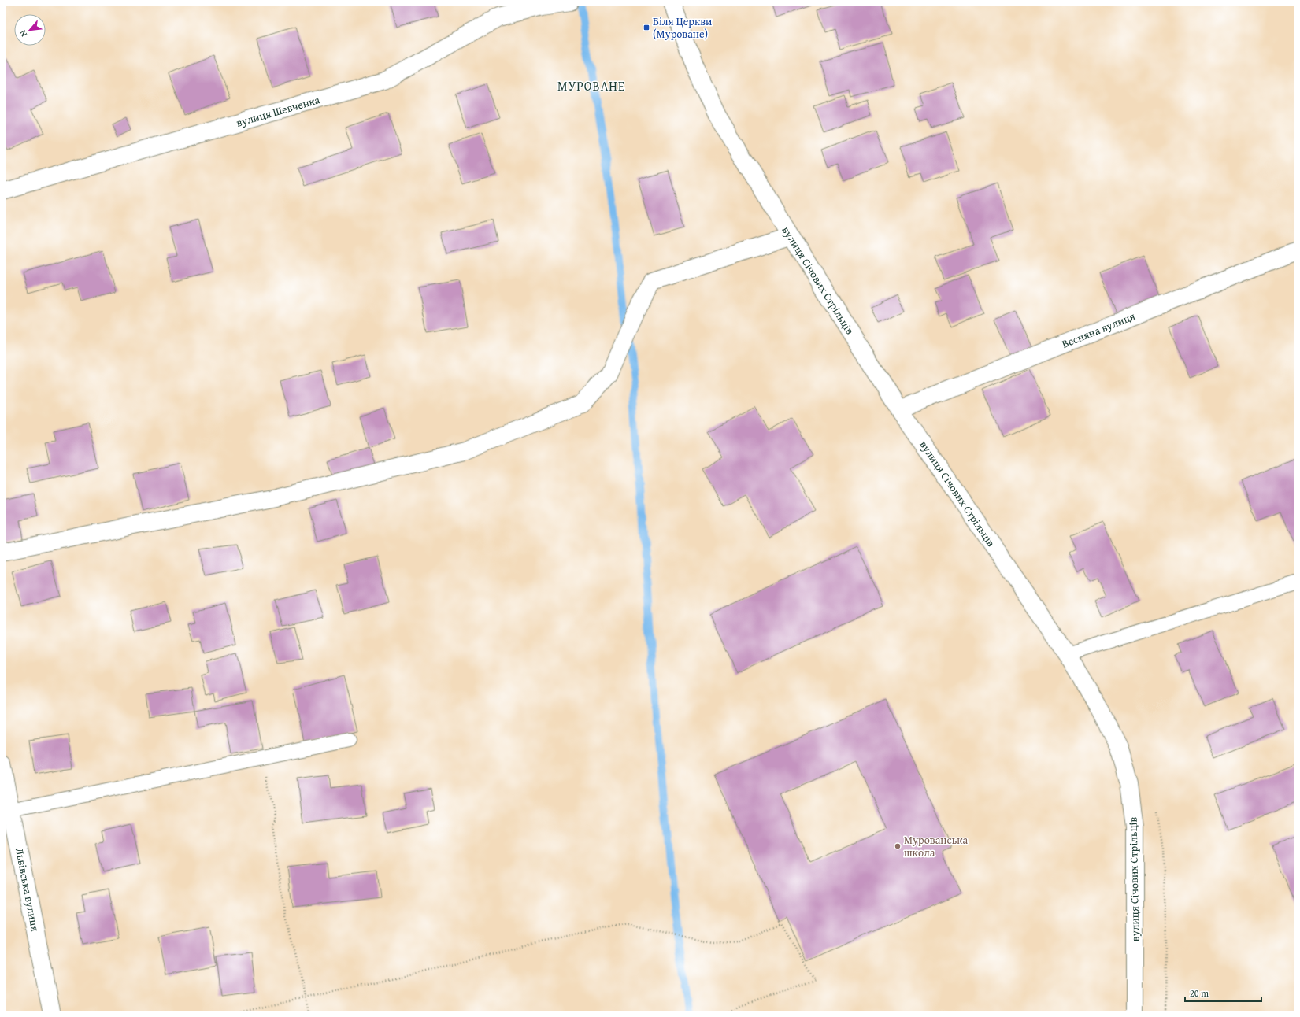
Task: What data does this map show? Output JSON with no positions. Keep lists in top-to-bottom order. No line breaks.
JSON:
{"streets":{"street":["вулиця Шевченка","вулиця Січових Стрільців","Весняна вулиця","Львівська вулиця"]},"crossings":[["вулиця Січових Стрільців","Весняна вулиця"]],"districts":["МУРОВАНЕ"],"places":{"transit":["Біля Церкви (Муроване)"],"other":["Мурованська школа"]},"scale_bar":"20 m","north":"bottom left"}
